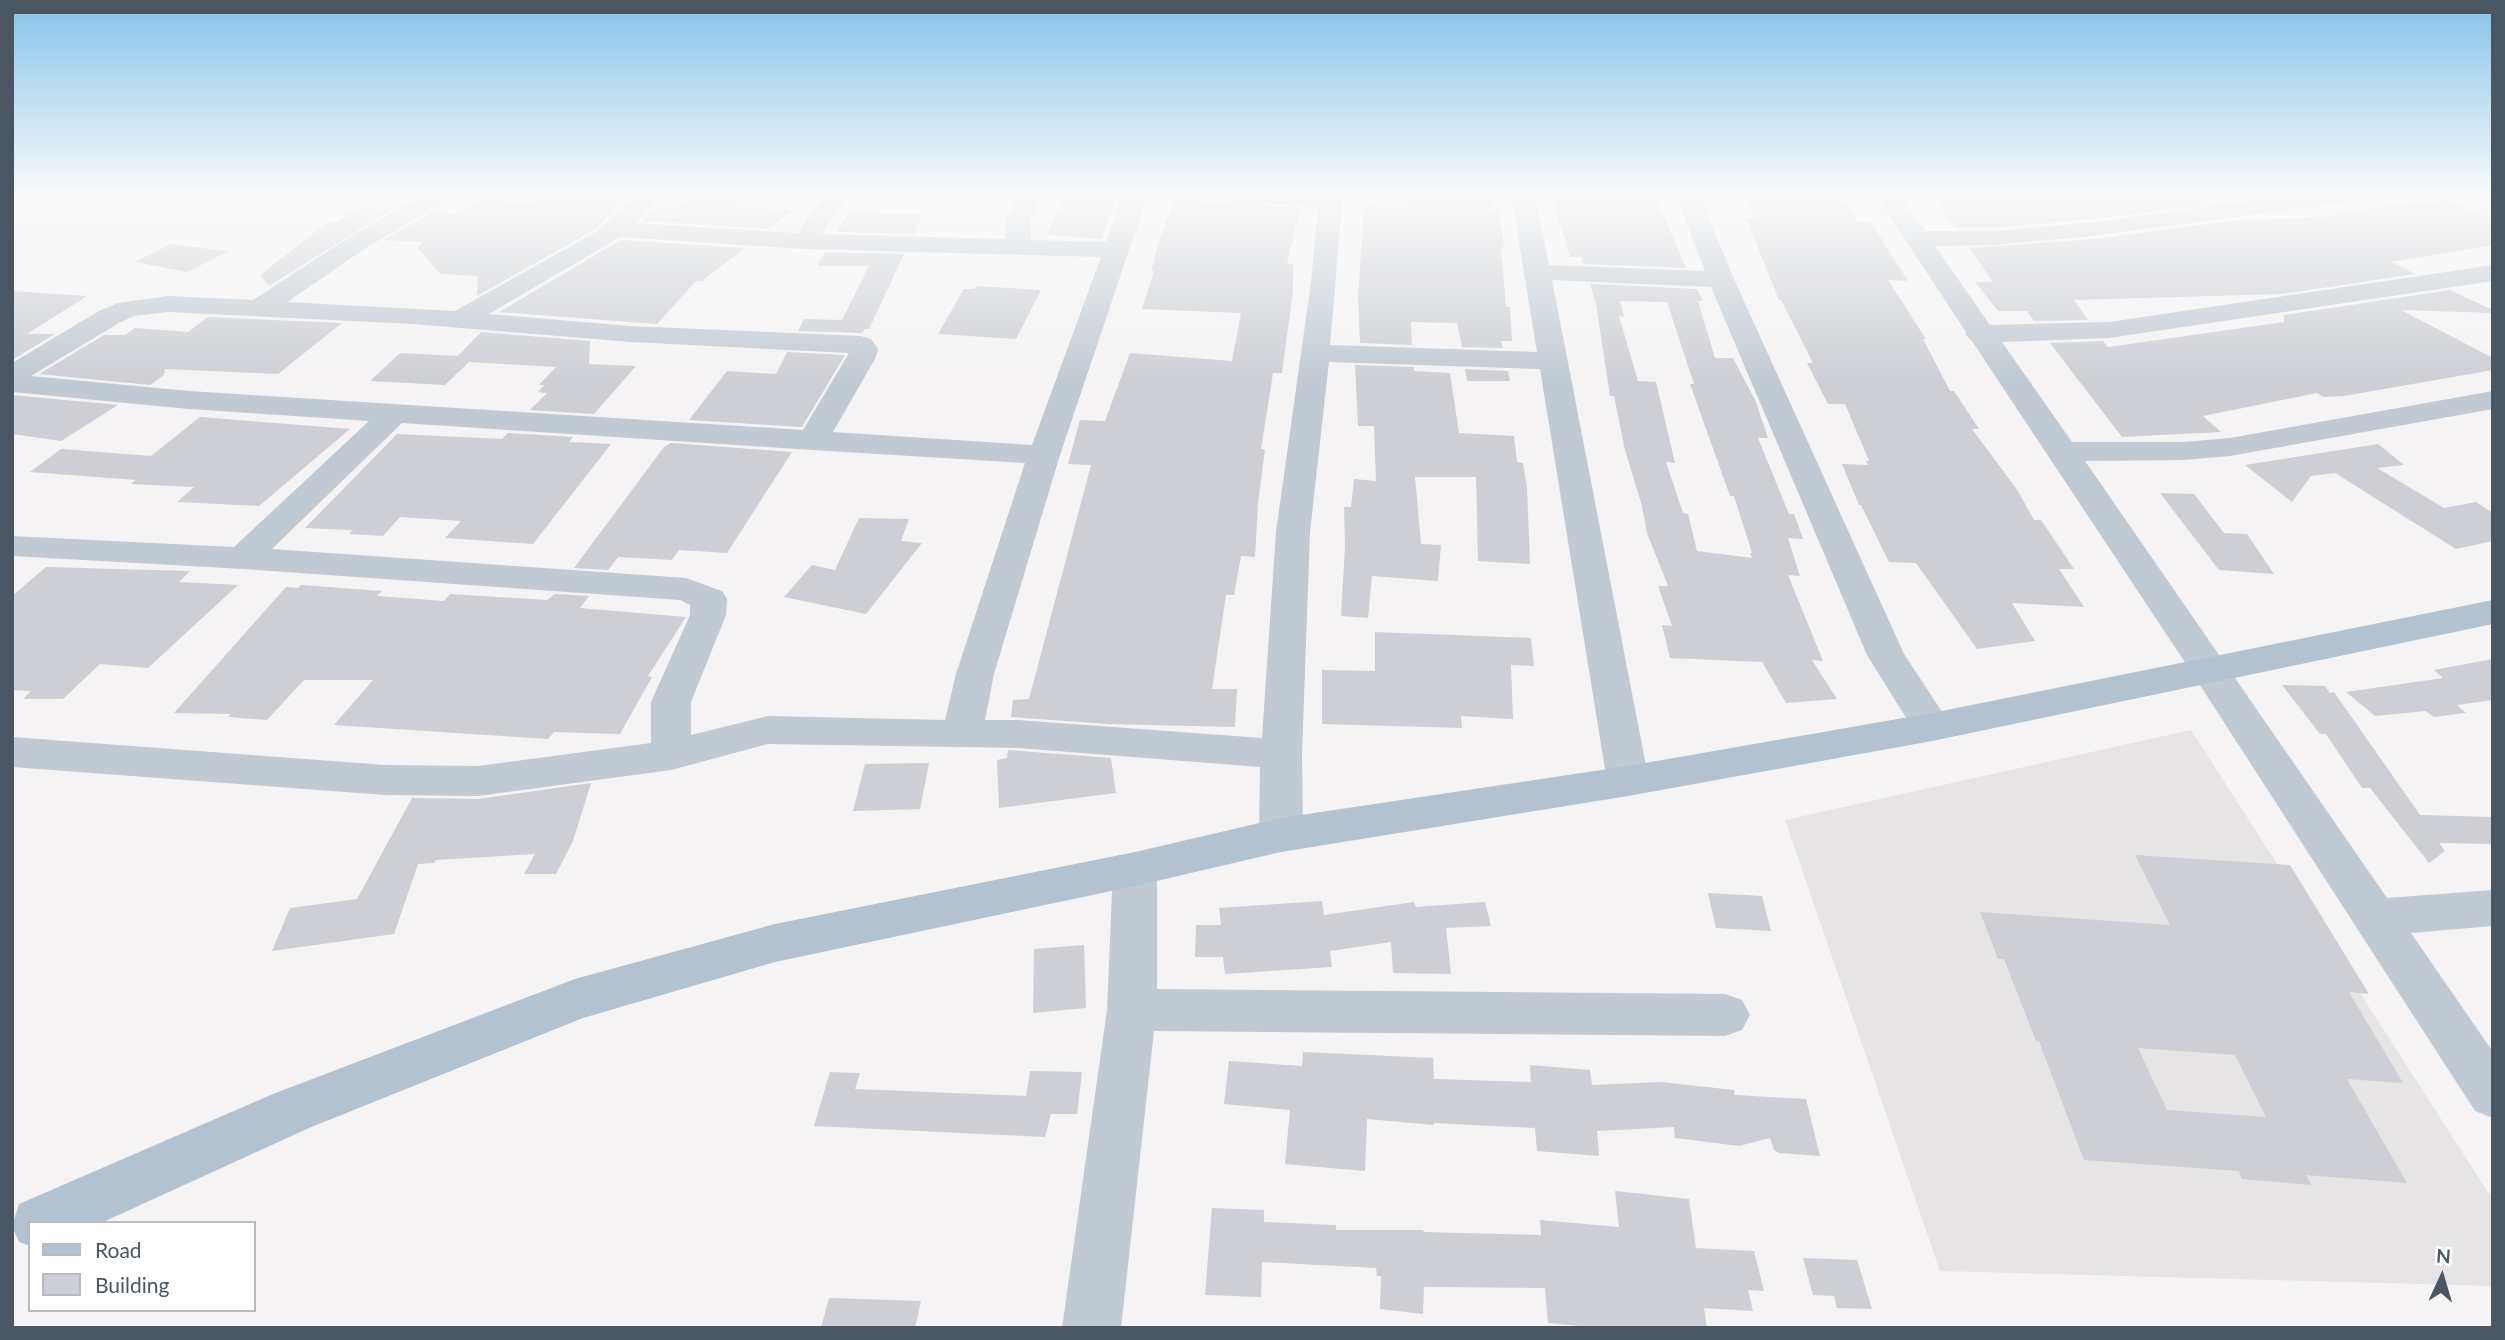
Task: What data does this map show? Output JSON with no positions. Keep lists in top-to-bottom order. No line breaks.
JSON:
{"legend":["Road","Building"],"north":"top"}
